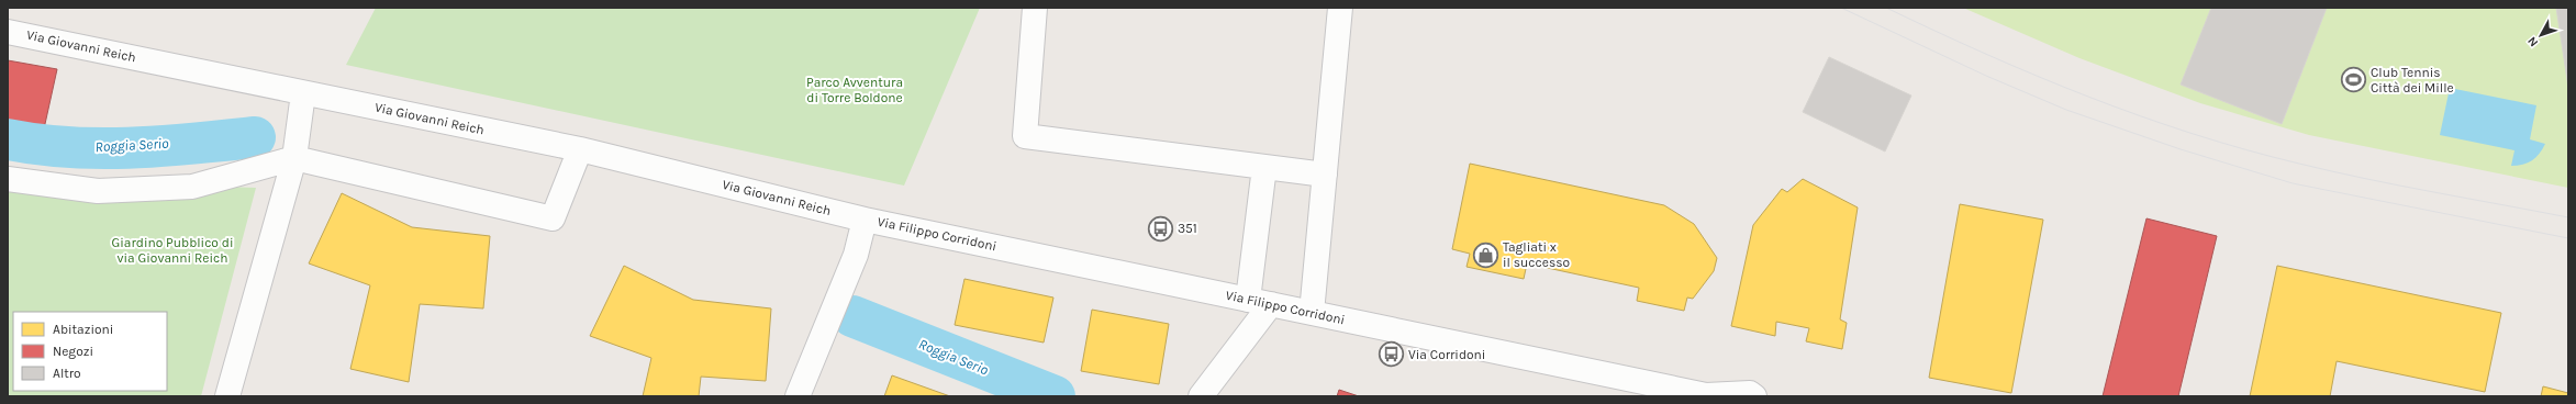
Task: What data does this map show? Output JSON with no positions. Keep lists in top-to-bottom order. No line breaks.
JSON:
{"streets":{"street":["Via Giovanni Reich","Via Filippo Corridoni"]},"crossings":[["Via Giovanni Reich","Via Filippo Corridoni"]],"water":["Roggia Serio"],"parks":["Parco Avventura di Torre Boldone","Giardino Pubblico di via Giovanni Reich"],"places":{"sports":["Club Tennis Città dei Mille"],"bus stop":["351","Via Corridoni"],"shop":["Tagliati x il successo"]},"legend":["Abitazioni","Negozi","Altro"],"north":"bottom left"}
